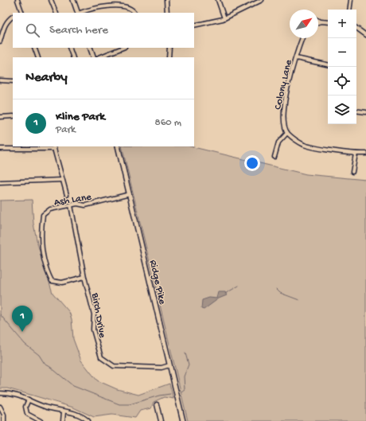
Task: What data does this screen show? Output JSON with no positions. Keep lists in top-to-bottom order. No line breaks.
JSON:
{"streets":{"main road":["Ridge Pike"],"street":["Colony Lane","Ash Lane","Birch Drive"]},"crossings":[["Ash Lane","Ridge Pike"],["Ash Lane","Birch Drive"],["Ridge Pike","Birch Drive"]],"north":"top right","page":{"map_buttons":["+","−"],"search":"Search here","heading":"Nearby","list":[{"mark":"1","name":"Kline Park","note":"Park","value":"860 m"}],"pins":"1"}}
